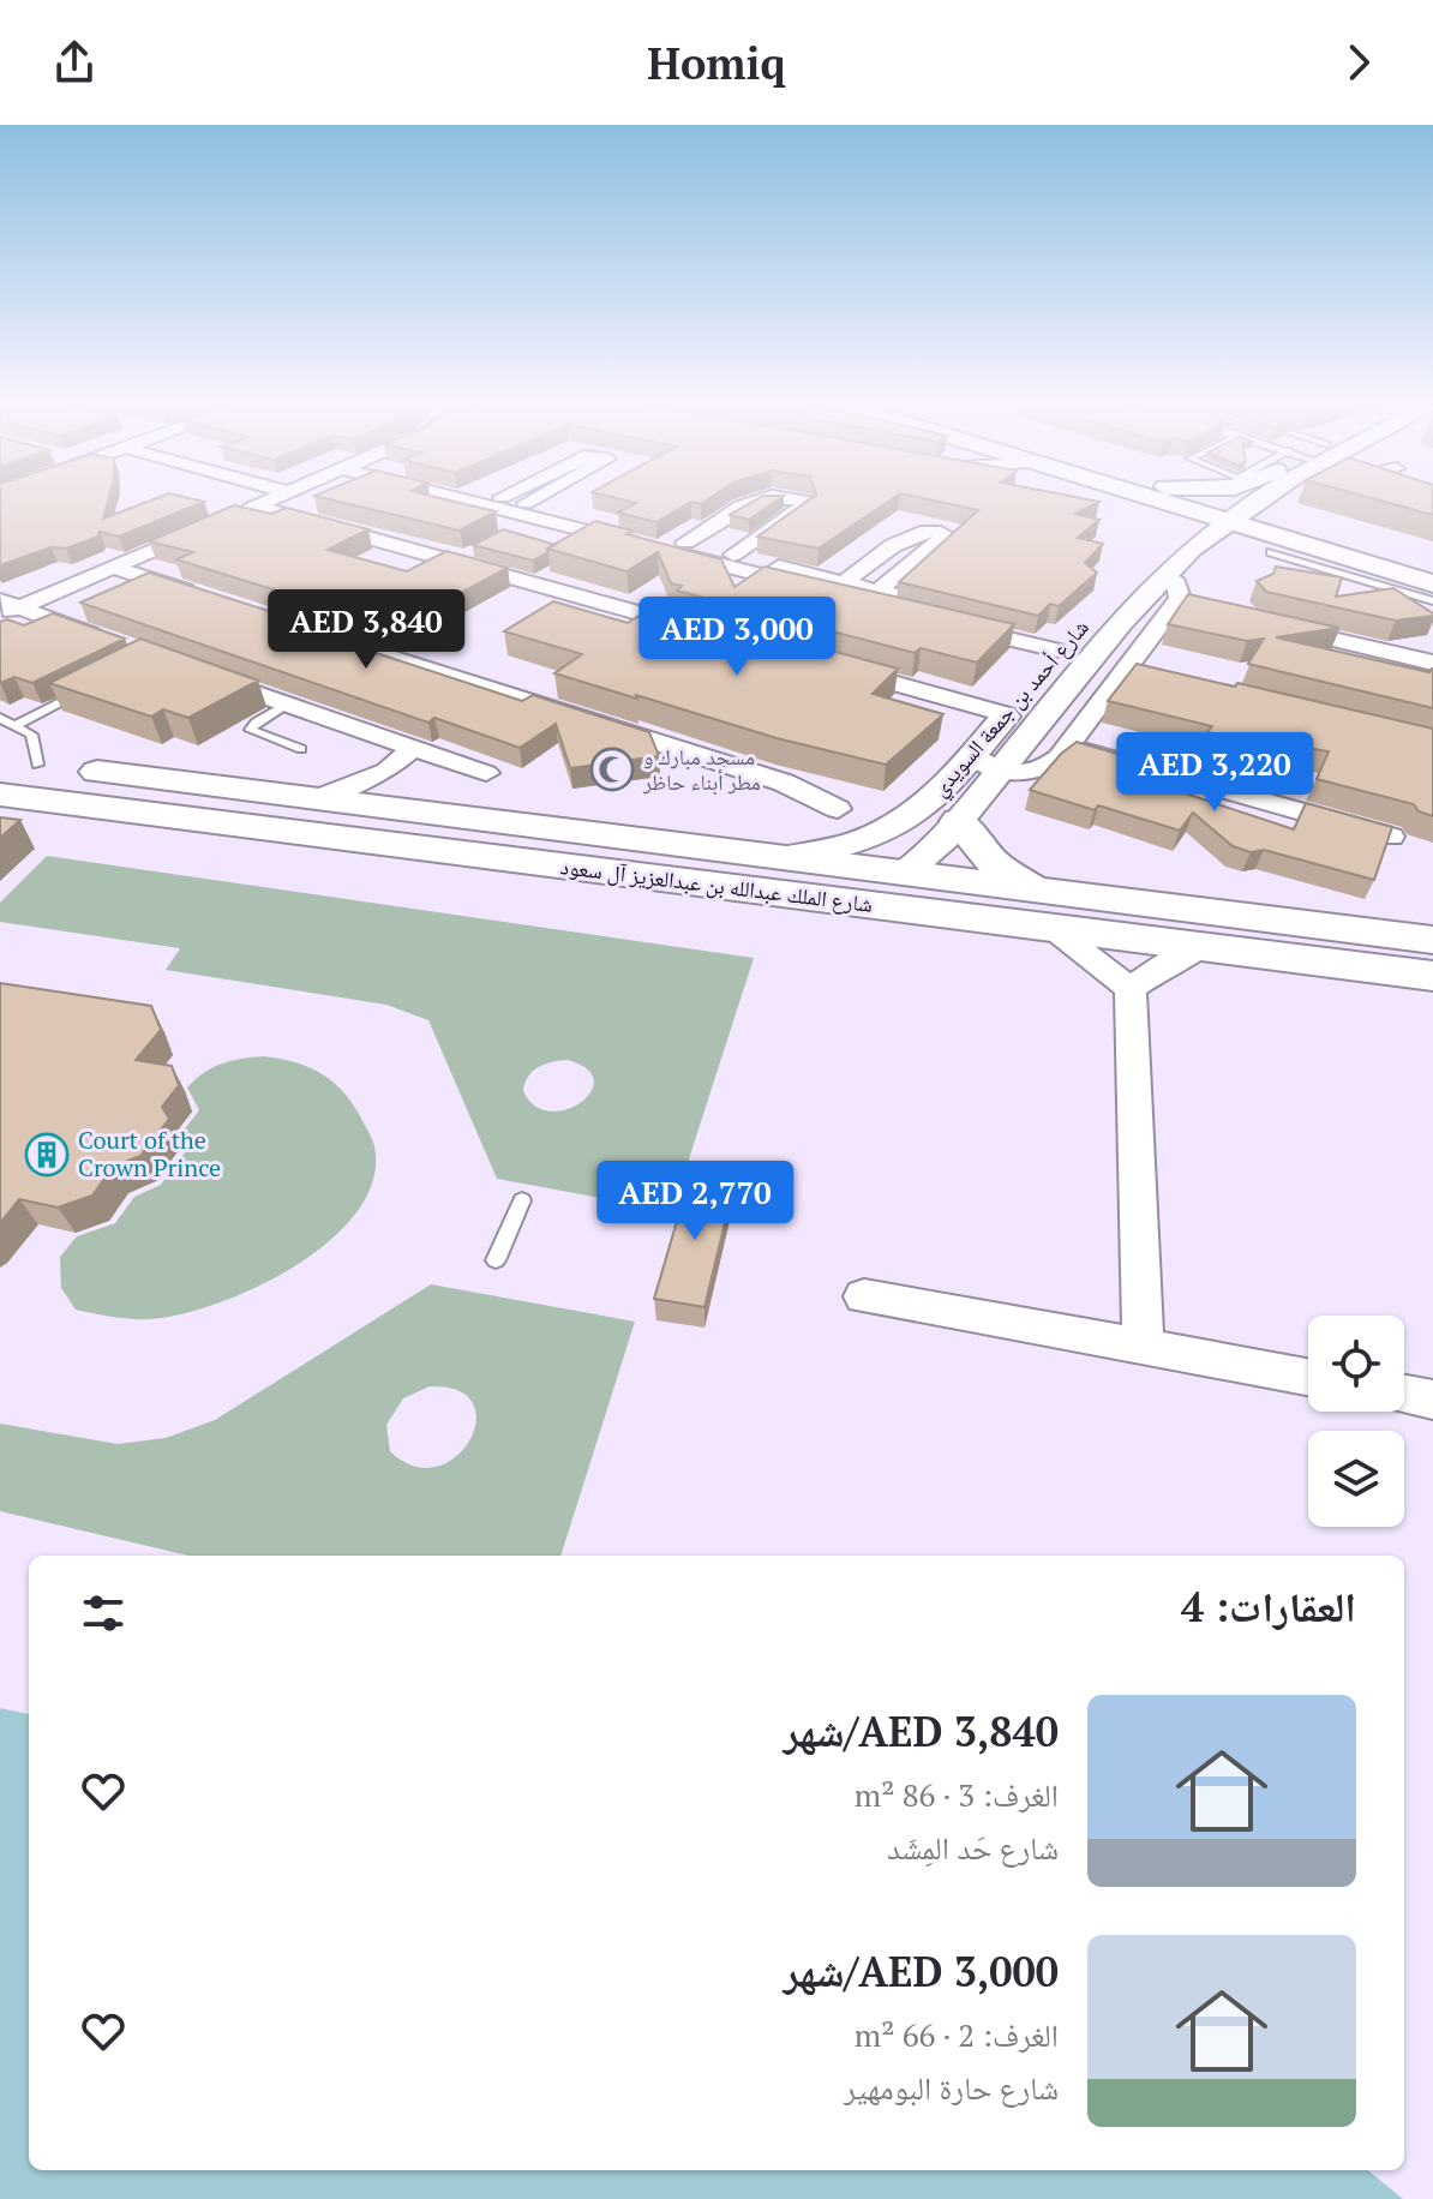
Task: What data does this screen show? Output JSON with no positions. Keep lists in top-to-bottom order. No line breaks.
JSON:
{"streets":{"main road":["شارع الملك عبدالله بن عبدالعزيز آل سعود"],"street":["شارع أحمد بن جمعة السويدي"]},"crossings":[["شارع أحمد بن جمعة السويدي","شارع الملك عبدالله بن عبدالعزيز آل سعود"]],"places":{"mosque":["مسجد مبارك و مطر أبناء حاظر"],"building":["Court of the Crown Prince"]},"page":{"header":"Homiq","price":["AED 3,840","AED 3,000","AED 3,220","AED 2,770"],"heading":"العقارات: 4","list":[{"name":"AED 3,840/شهر","note":"الغرف: 3 · 86 m² · شارع حَد المِشَد"},{"name":"AED 3,000/شهر","note":"الغرف: 2 · 66 m² · شارع حارة البومهير"}]}}
